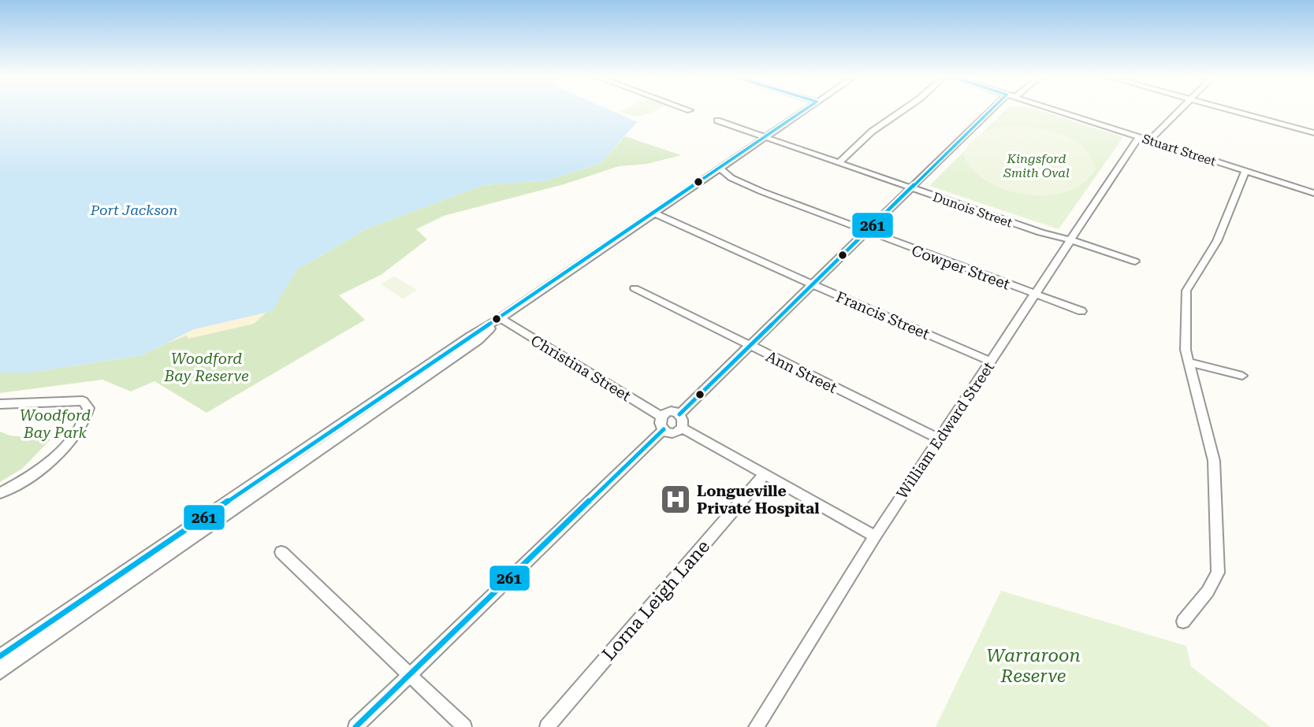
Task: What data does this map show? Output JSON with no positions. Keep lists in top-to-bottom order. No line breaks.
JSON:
{"streets":{"street":["Stuart Street","Dunois Street","Cowper Street","Francis Street","Christina Street","Ann Street","William Edward Street","Lorna Leigh Lane"]},"crossings":[["Stuart Street","William Edward Street"],["Dunois Street","William Edward Street"],["Cowper Street","William Edward Street"],["Francis Street","William Edward Street"],["Ann Street","William Edward Street"]],"water":["Port Jackson"],"parks":["Kingsford Smith Oval","Woodford Bay Reserve","Woodford Bay Park","Warraroon Reserve"],"places":{"hospital":["Longueville Private Hospital"]},"lines":["transit line 261"]}
